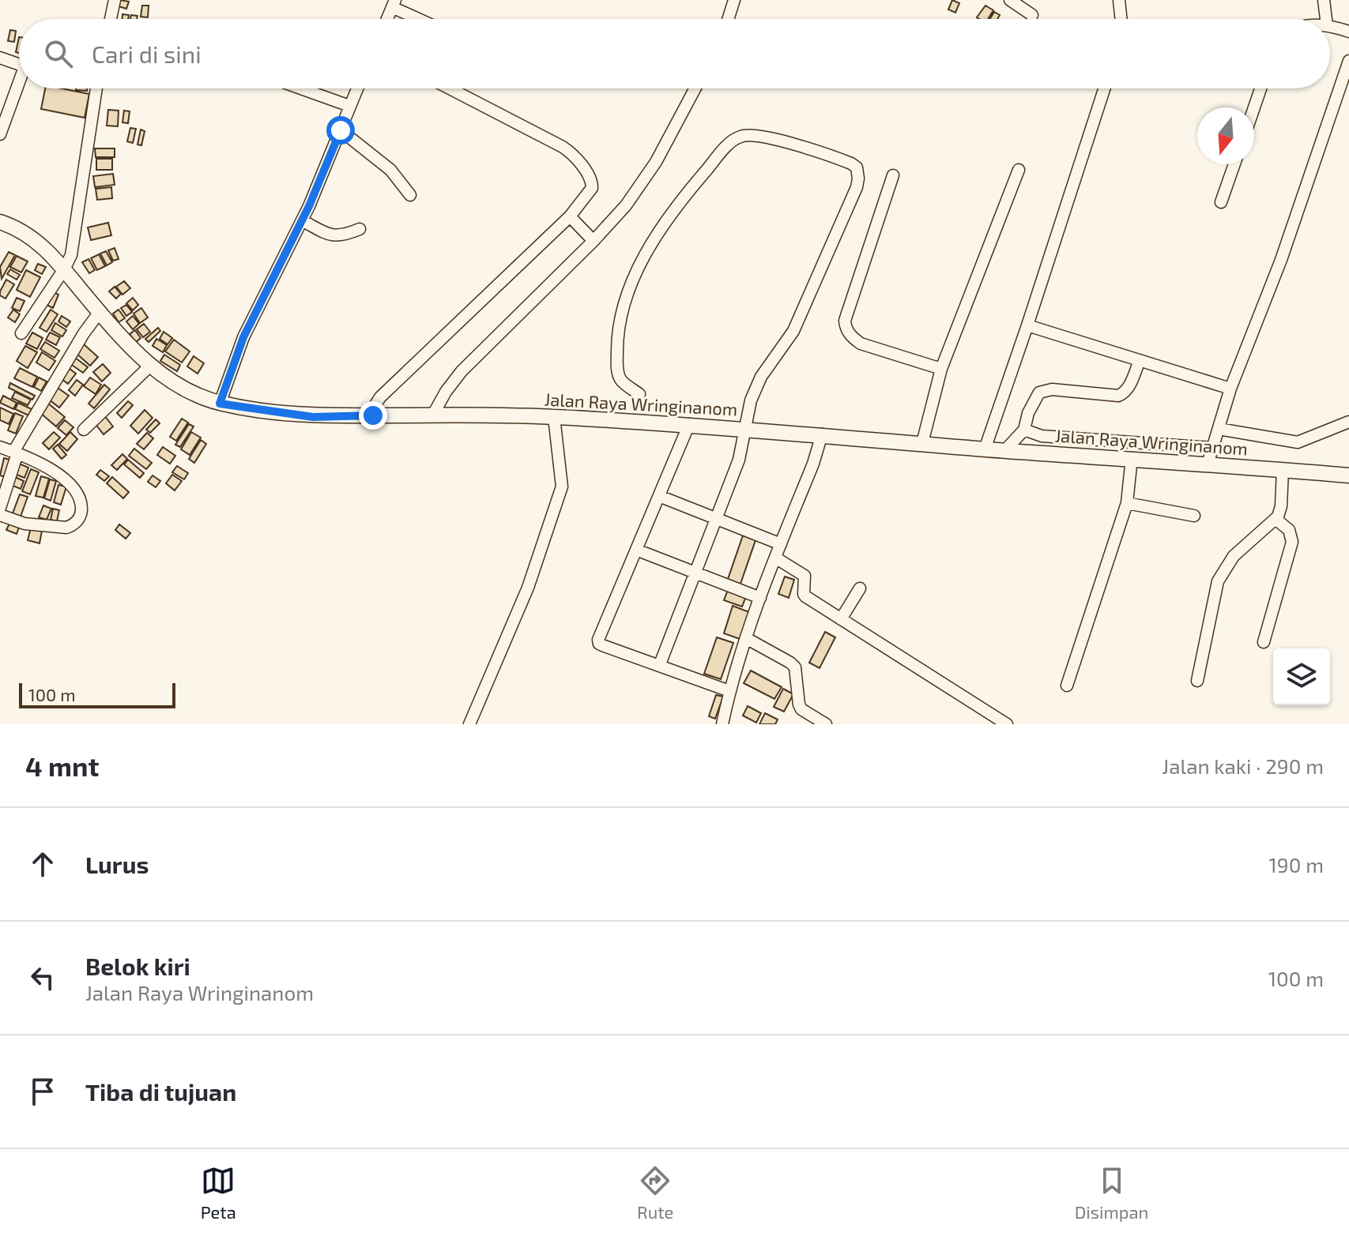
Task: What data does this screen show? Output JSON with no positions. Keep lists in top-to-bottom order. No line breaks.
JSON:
{"streets":{"main road":["Jalan Raya Wringinanom"]},"scale_bar":"100 m","north":"bottom","page":{"search":"Cari di sini","scale":"100 m","heading":["4 mnt","Jalan kaki · 290 m"],"list":[["Lurus","190 m"],["Belok kiri","Jalan Raya Wringinanom","100 m"],"Tiba di tujuan"],"nav":["Peta","Rute","Disimpan"]}}
